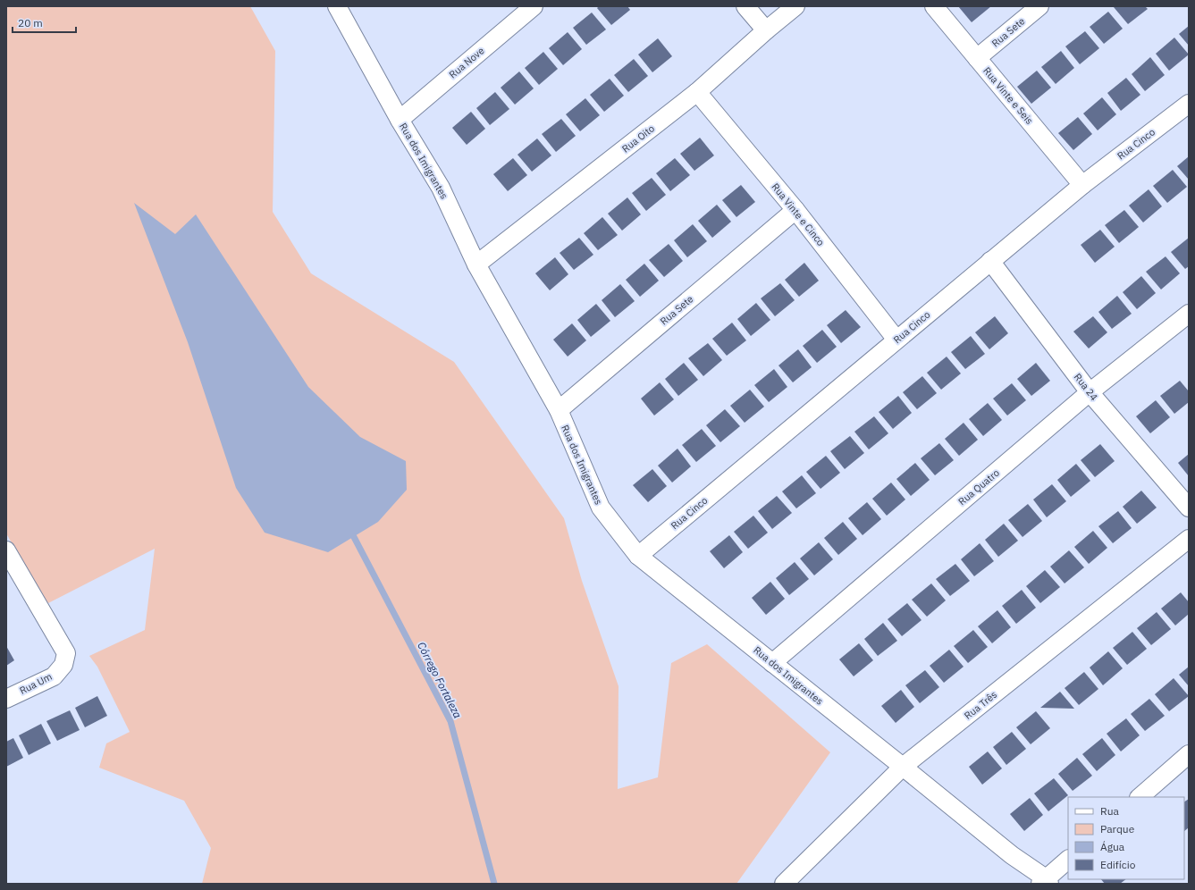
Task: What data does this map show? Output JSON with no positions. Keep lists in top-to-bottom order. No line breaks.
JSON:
{"streets":{"street":["Rua Sete","Rua Nove","Rua Vinte e Seis","Rua Oito","Rua Cinco","Rua dos Imigrantes","Rua Vinte e Cinco","Rua 24","Rua Quatro","Rua Um","Rua Três"]},"crossings":[["Rua Sete","Rua Vinte e Seis"],["Rua Sete","Rua dos Imigrantes"],["Rua Sete","Rua Vinte e Cinco"],["Rua Nove","Rua dos Imigrantes"],["Rua Vinte e Seis","Rua Cinco"],["Rua Oito","Rua dos Imigrantes"],["Rua Oito","Rua Vinte e Cinco"],["Rua Cinco","Rua dos Imigrantes"],["Rua Cinco","Rua Vinte e Cinco"],["Rua Cinco","Rua 24"],["Rua dos Imigrantes","Rua Quatro"],["Rua dos Imigrantes","Rua Três"],["Rua 24","Rua Quatro"]],"water":["Córrego Fortaleza"],"legend":["Rua","Parque","Água","Edifício"],"scale_bar":"20 m"}
